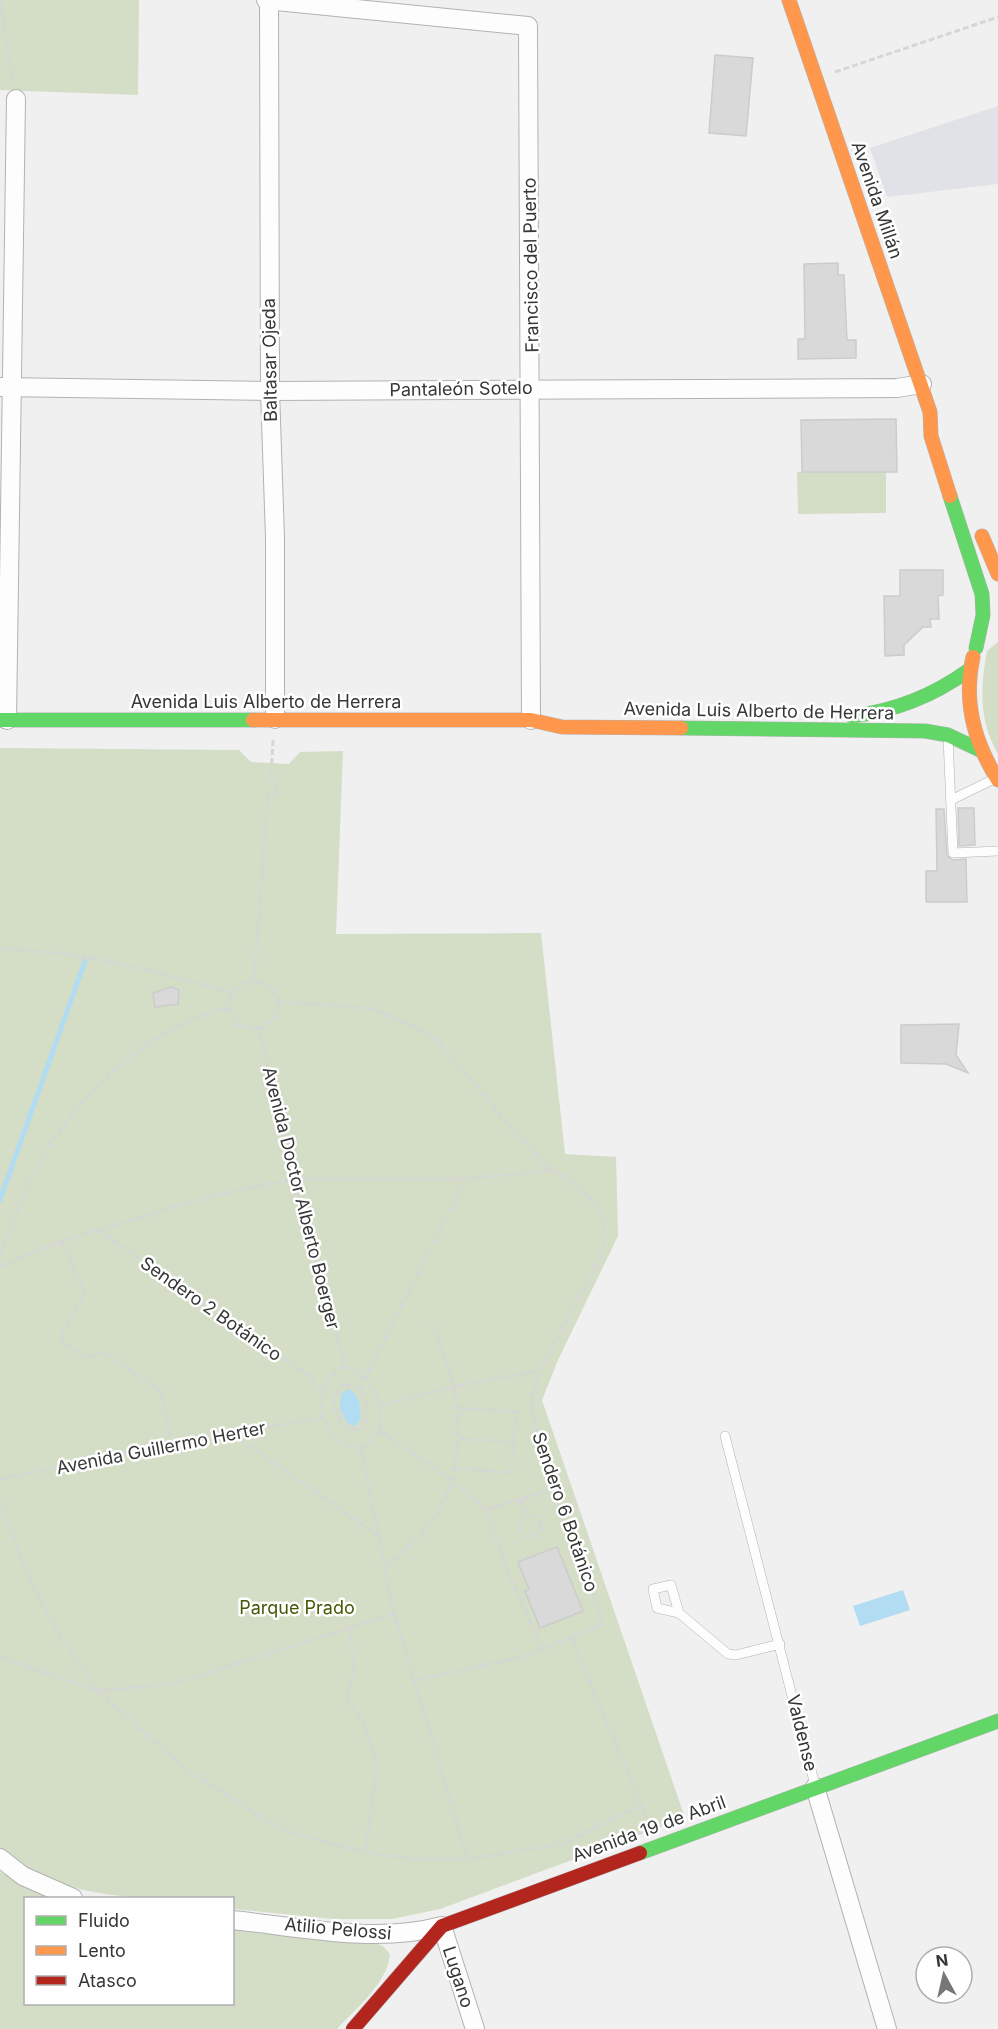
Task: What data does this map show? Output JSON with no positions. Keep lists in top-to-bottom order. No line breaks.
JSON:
{"streets":{"street":["Avenida Millán","Francisco del Puerto","Baltasar Ojeda","Pantaleón Sotelo","Avenida Luis Alberto de Herrera","Valdense","Avenida 19 de Abril","Atilio Pelossi","Lugano"],"path":["Avenida Doctor Alberto Boerger","Sendero 2 Botánico","Avenida Guillermo Herter","Sendero 6 Botánico"]},"crossings":[["Avenida Millán","Pantaleón Sotelo"],["Avenida Millán","Avenida Luis Alberto de Herrera"],["Francisco del Puerto","Baltasar Ojeda"],["Francisco del Puerto","Pantaleón Sotelo"],["Francisco del Puerto","Avenida Luis Alberto de Herrera"],["Baltasar Ojeda","Pantaleón Sotelo"],["Baltasar Ojeda","Avenida Luis Alberto de Herrera"],["Valdense","Avenida 19 de Abril"],["Avenida 19 de Abril","Atilio Pelossi"],["Avenida 19 de Abril","Lugano"],["Atilio Pelossi","Lugano"]],"parks":["Parque Prado"],"legend":["Fluido","Lento","Atasco"],"north":"top"}
